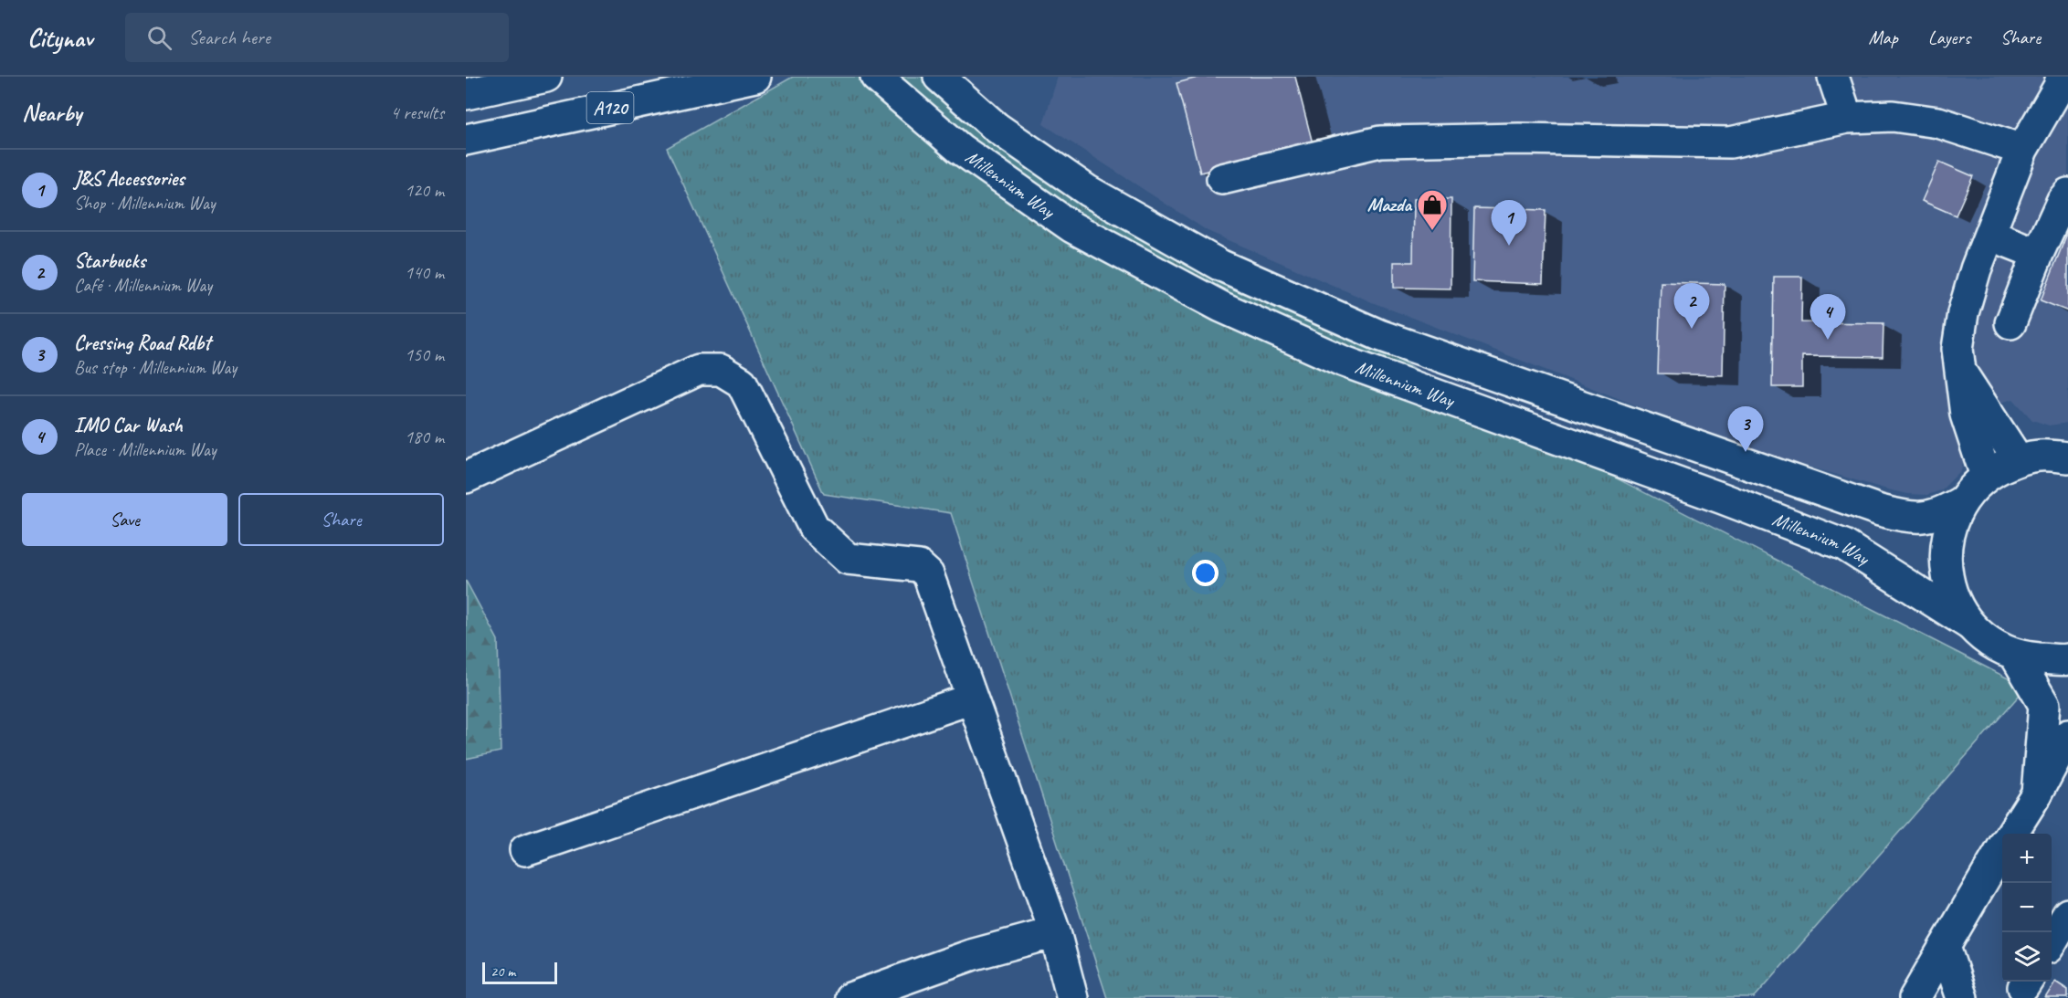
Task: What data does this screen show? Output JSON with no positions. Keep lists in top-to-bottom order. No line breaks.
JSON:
{"streets":{"main road":["A120","Millennium Way"]},"places":{"shop":["Mazda"]},"scale_bar":"20 m","page":{"header":"Citynav","search":"Search here","nav":["Map","Layers","Share"],"heading":["Nearby","4 results"],"list":[{"mark":"1","name":"J&S Accessories","note":"Shop · Millennium Way","value":"120 m"},{"mark":"2","name":"Starbucks","note":"Café · Millennium Way","value":"140 m"},{"mark":"3","name":"Cressing Road Rdbt","note":"Bus stop · Millennium Way","value":"150 m"},{"mark":"4","name":"IMO Car Wash","note":"Place · Millennium Way","value":"180 m"}],"pins":["1","2","4","3"],"buttons":["Save","Share"],"map_buttons":["+","−"],"scale":"20 m"}}
